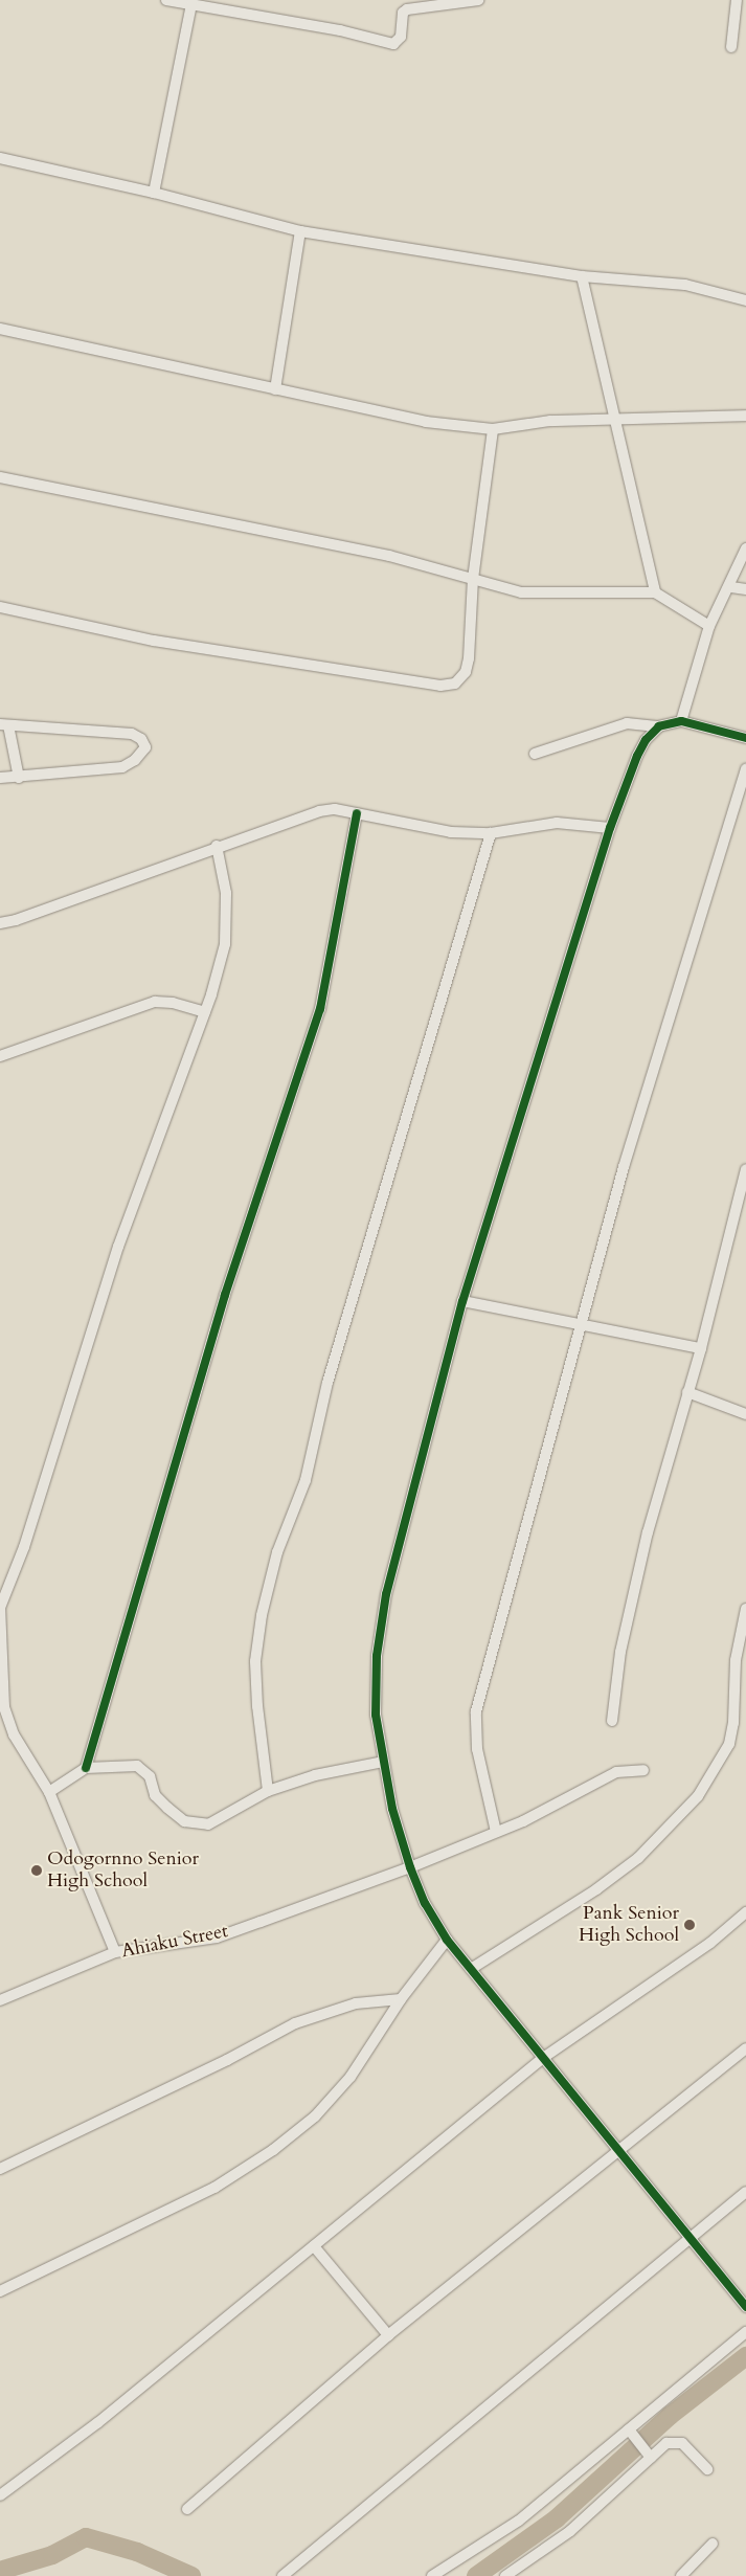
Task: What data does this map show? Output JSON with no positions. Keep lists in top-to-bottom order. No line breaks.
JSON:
{"streets":{"street":["Ahiaku Street"]},"places":["Odogornno Senior High School","Pank Senior High School"]}
